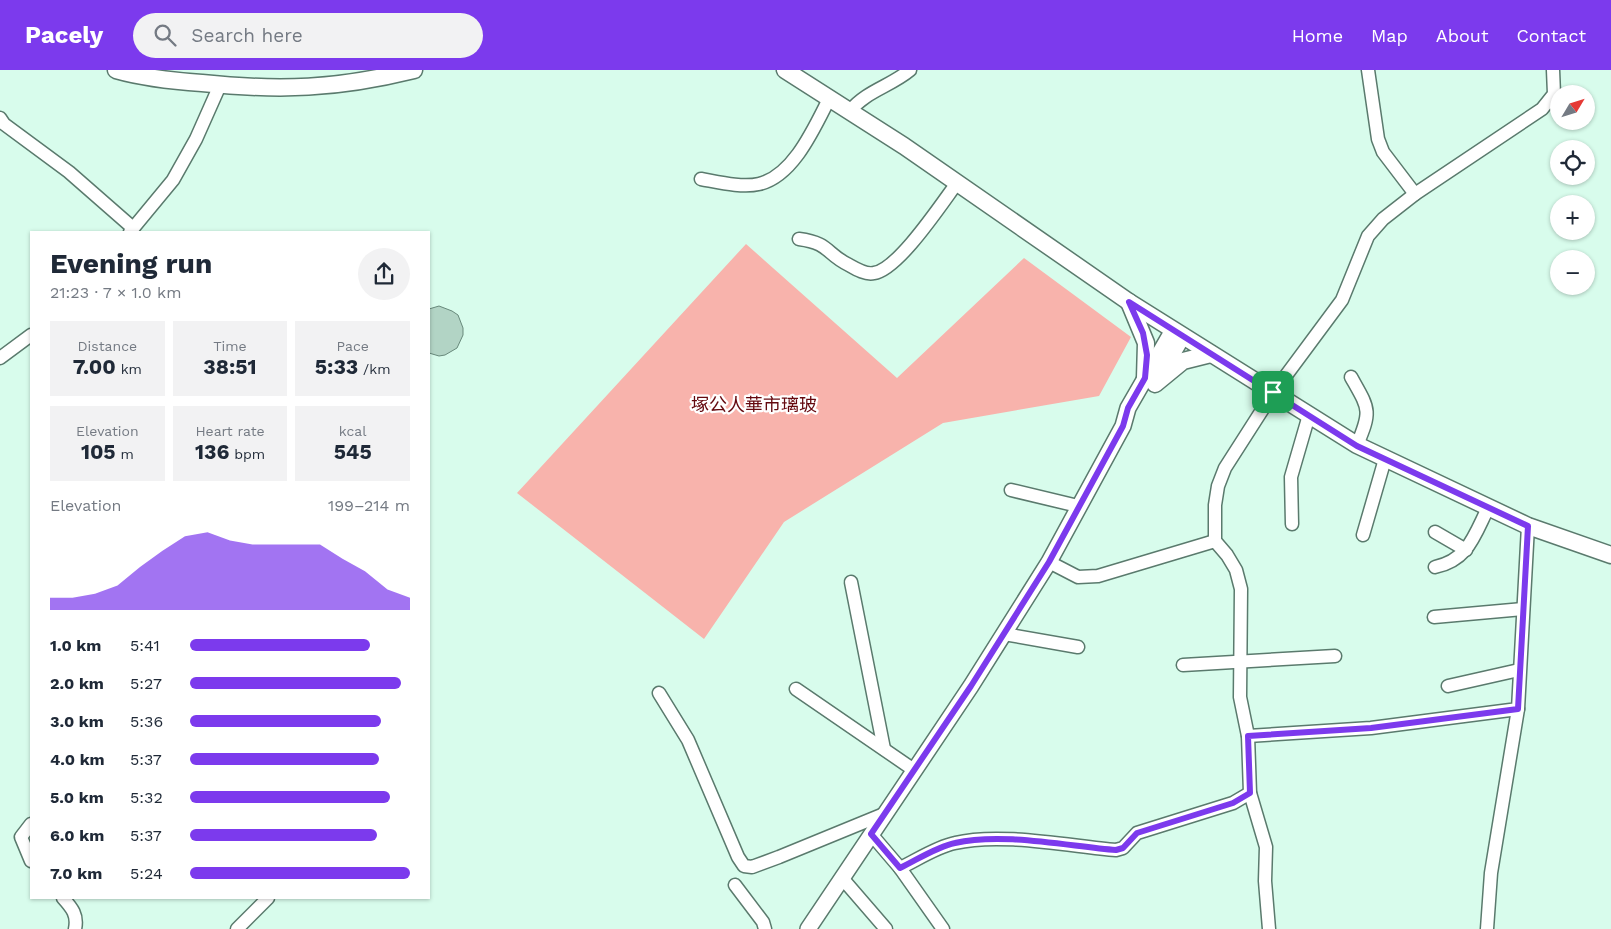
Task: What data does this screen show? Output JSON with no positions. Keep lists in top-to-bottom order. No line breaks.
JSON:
{"parks":["塚公人華市璃玻"],"north":"top right","page":{"header":"Pacely","search":"Search here","nav":["Home","Map","About","Contact"],"map_buttons":["+","−"],"heading":["Evening run","21:23 · 7 × 1.0 km"],"stats":[["Distance","7.00 km"],["Time","38:51"],["Pace","5:33 /km"],["Elevation","105 m"],["Heart rate","136 bpm"],["kcal","545"]],"chart":["Elevation","199–214 m"],"list":[{"name":"1.0 km","note":"5:41"},{"name":"2.0 km","note":"5:27"},{"name":"3.0 km","note":"5:36"},{"name":"4.0 km","note":"5:37"},{"name":"5.0 km","note":"5:32"},{"name":"6.0 km","note":"5:37"},{"name":"7.0 km","note":"5:24"}]}}
